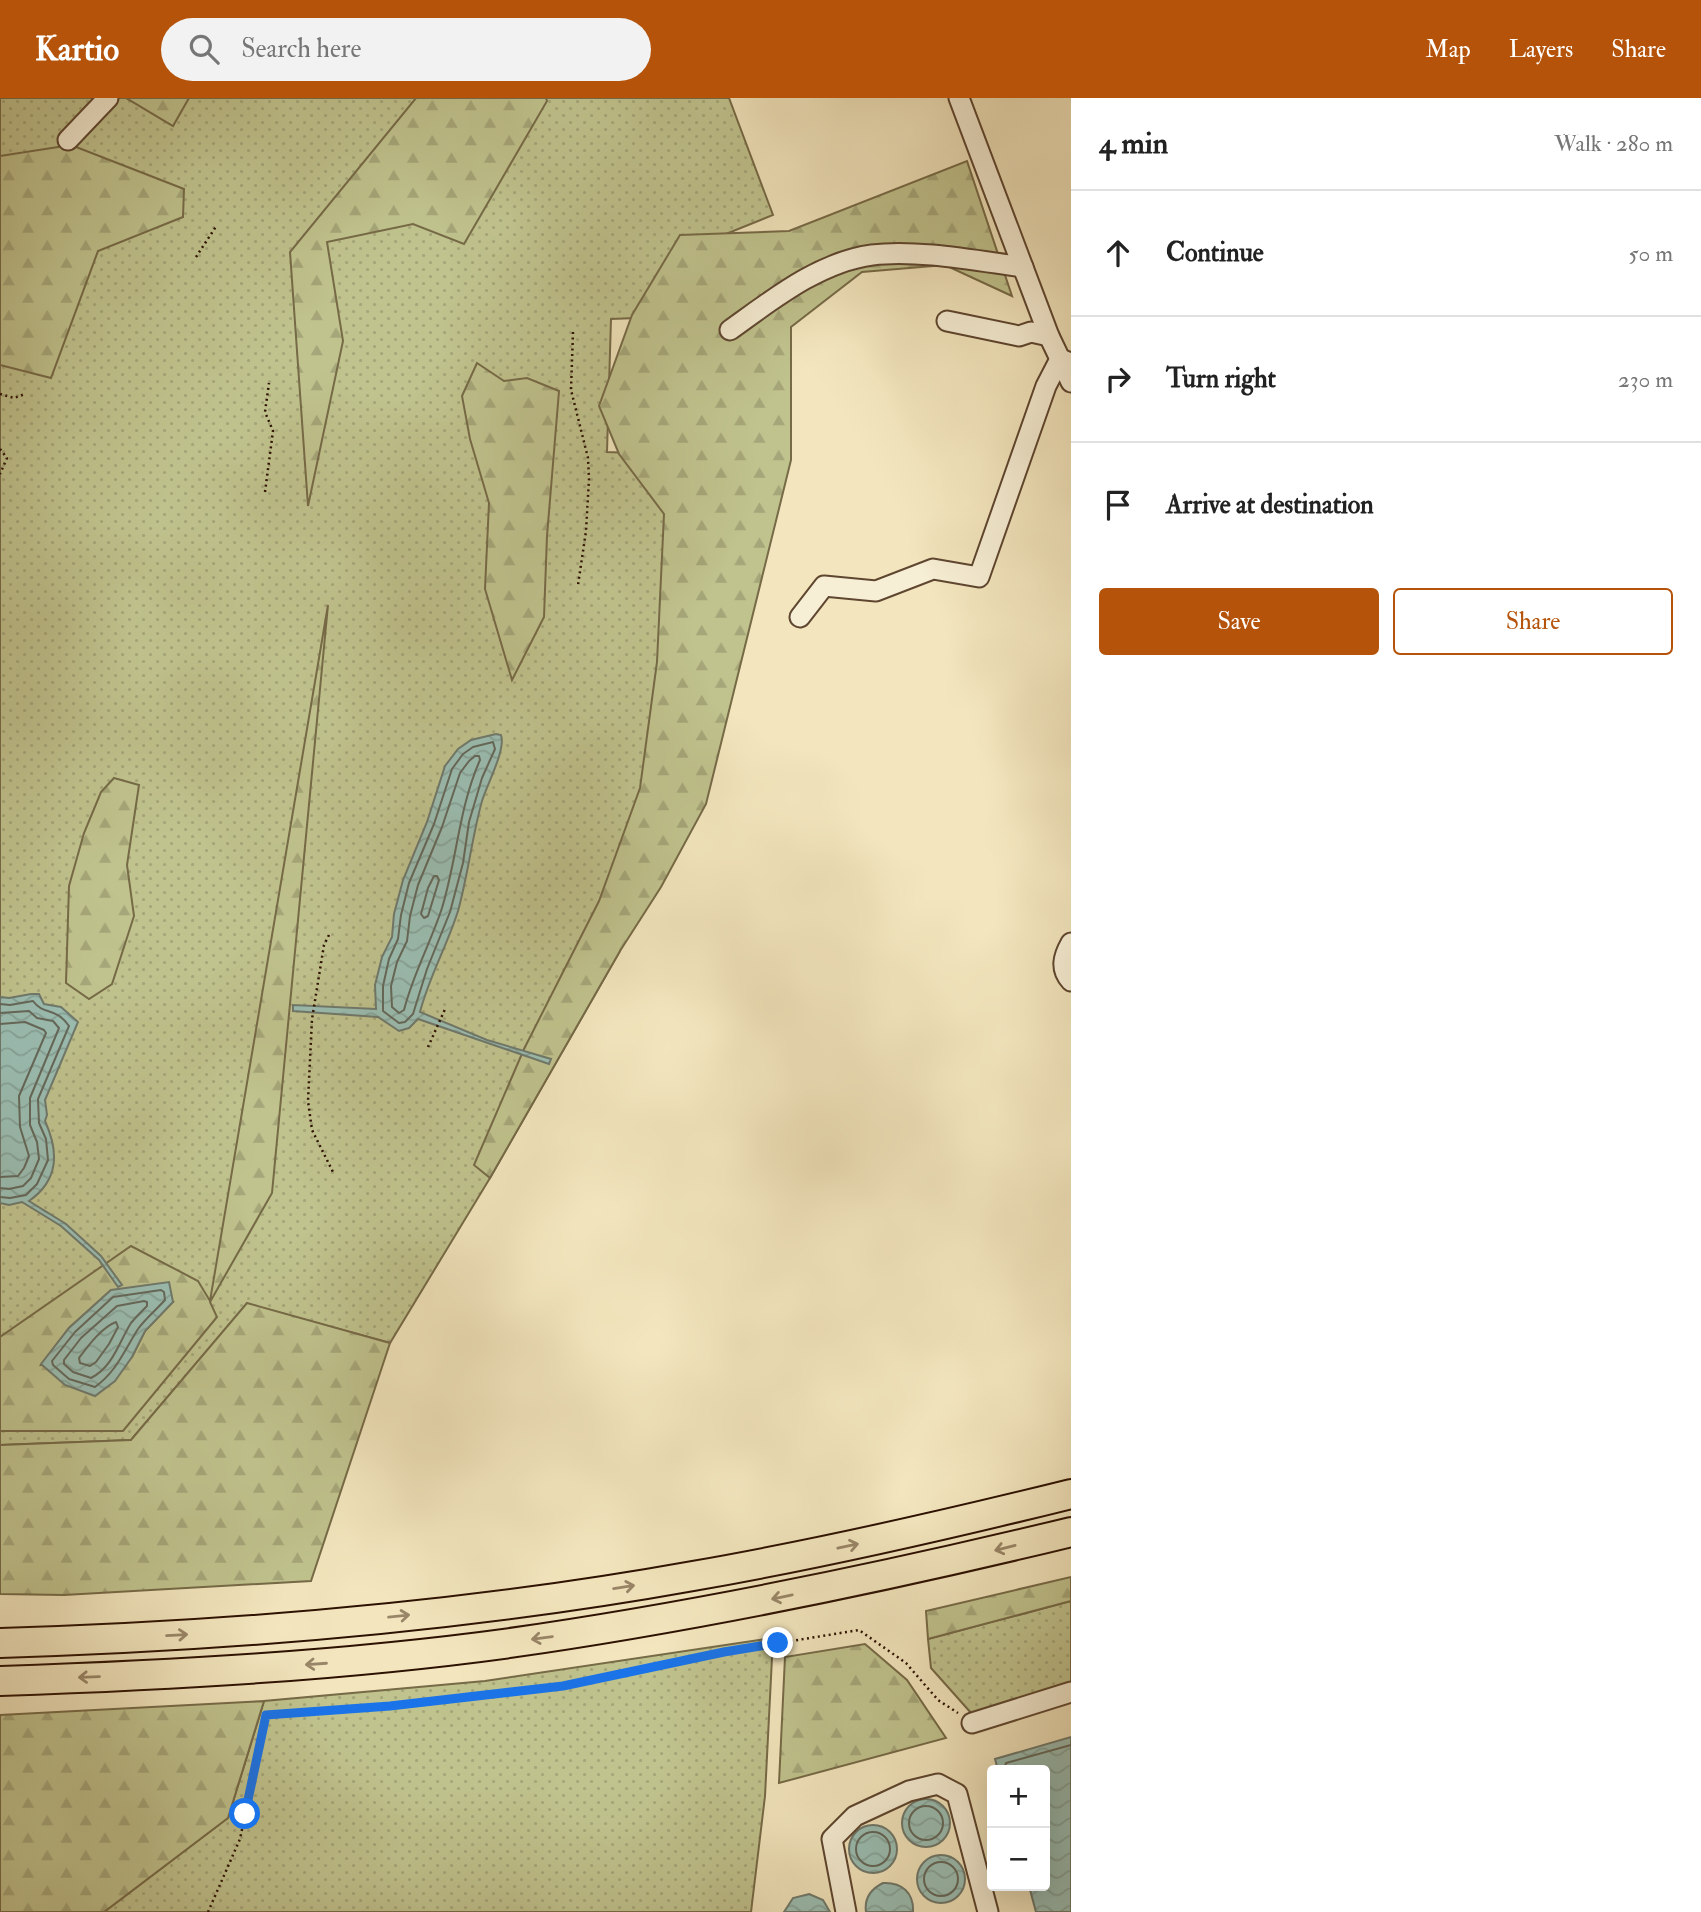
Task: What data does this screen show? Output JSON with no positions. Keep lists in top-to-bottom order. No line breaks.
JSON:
{"page":{"header":"Kartio","search":"Search here","nav":["Map","Layers","Share"],"heading":["4 min","Walk · 280 m"],"list":[["Continue","50 m"],["Turn right","230 m"],"Arrive at destination"],"buttons":["Save","Share"],"map_buttons":["+","−"]}}
